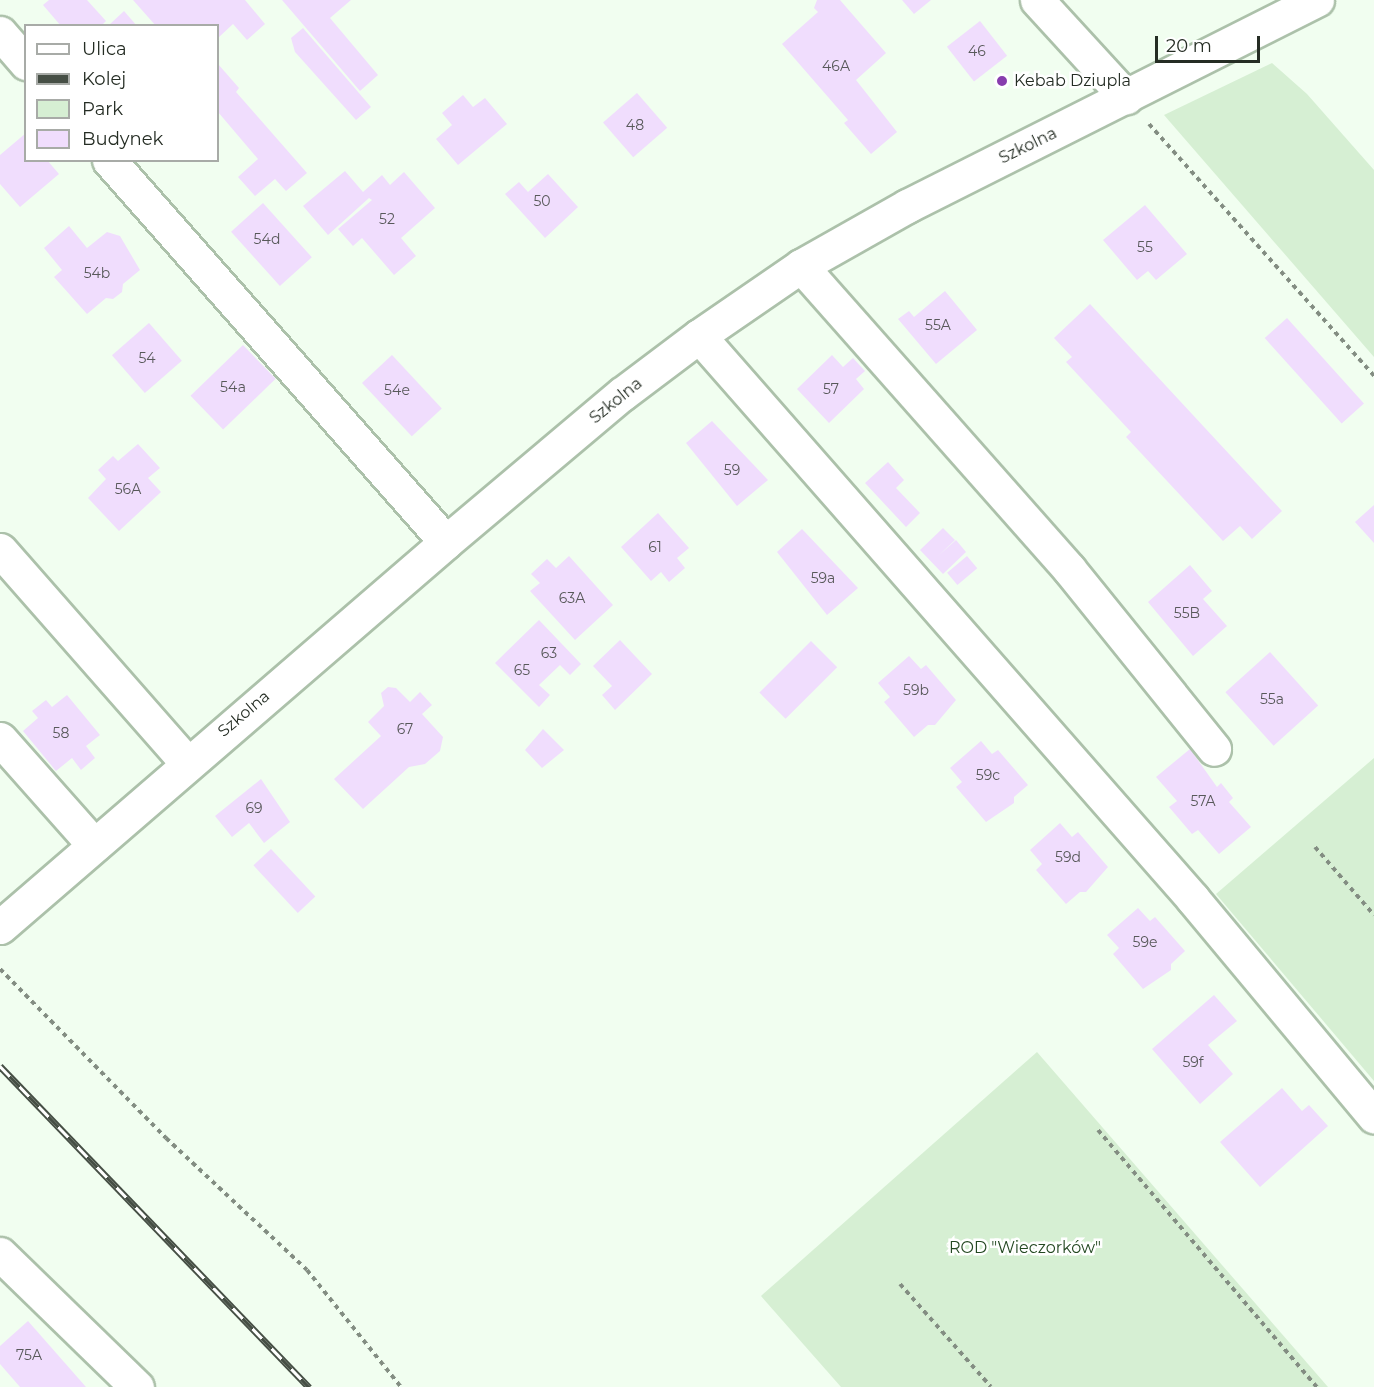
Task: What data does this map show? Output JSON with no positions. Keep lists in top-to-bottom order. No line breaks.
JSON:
{"streets":{"street":["Szkolna"]},"parks":["ROD \"Wieczorków\""],"places":["Kebab Dziupla"],"house_numbers":["46","46A","48","50","52","54d","55","54b","55A","54","54a","57","54e","59","56A","61","59a","63A","55B","63","65","59b","55a","67","58","59c","57A","69","59d","59e","59f","75A"],"legend":["Ulica","Kolej","Park","Budynek"],"scale_bar":"20 m"}
